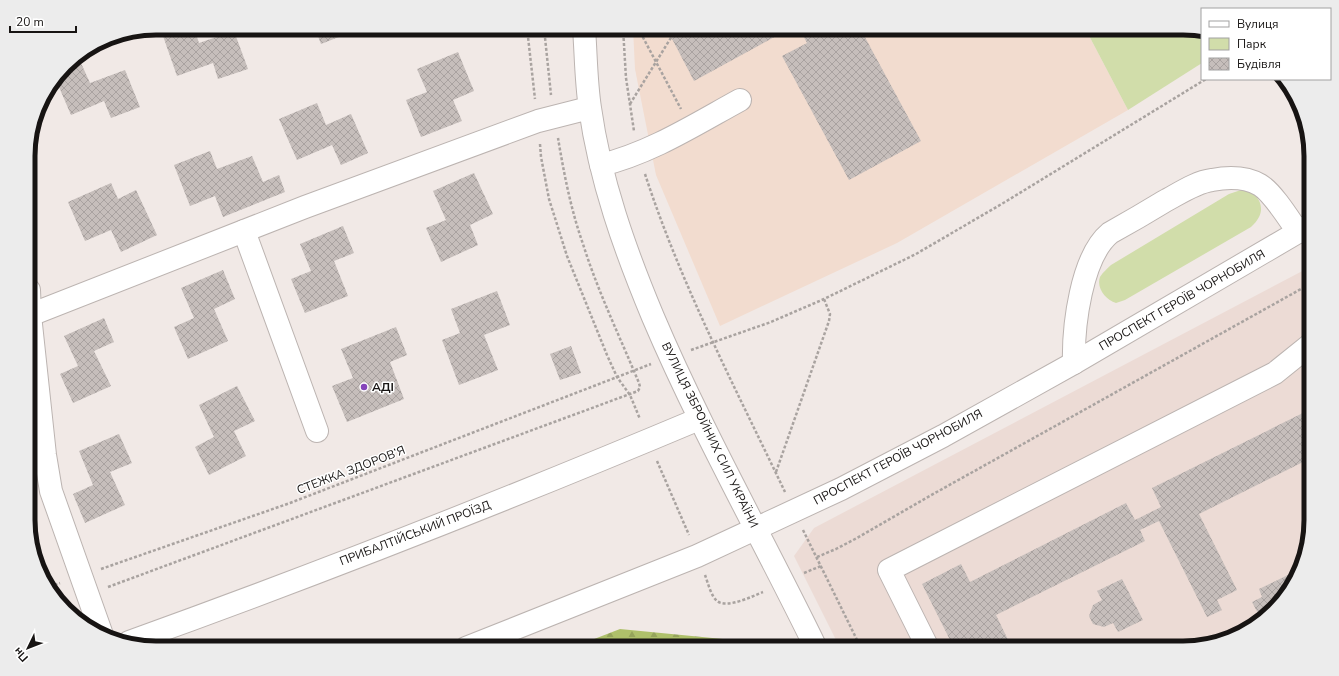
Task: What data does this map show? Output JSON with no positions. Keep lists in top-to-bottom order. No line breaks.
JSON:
{"streets":{"street":["ПРОСПЕКТ ГЕРОЇВ ЧОРНОБИЛЯ","ВУЛИЦЯ ЗБРОЙНИХ СИЛ УКРАЇНИ","ПРИБАЛТІЙСЬКИЙ ПРОЇЗД"],"path":["СТЕЖКА ЗДОРОВ’Я"]},"crossings":[["ПРОСПЕКТ ГЕРОЇВ ЧОРНОБИЛЯ","ВУЛИЦЯ ЗБРОЙНИХ СИЛ УКРАЇНИ"],["ВУЛИЦЯ ЗБРОЙНИХ СИЛ УКРАЇНИ","СТЕЖКА ЗДОРОВ’Я"],["ВУЛИЦЯ ЗБРОЙНИХ СИЛ УКРАЇНИ","ПРИБАЛТІЙСЬКИЙ ПРОЇЗД"]],"places":["АДІ"],"legend":["Вулиця","Парк","Будівля"],"scale_bar":"20 m","north":"bottom left"}
